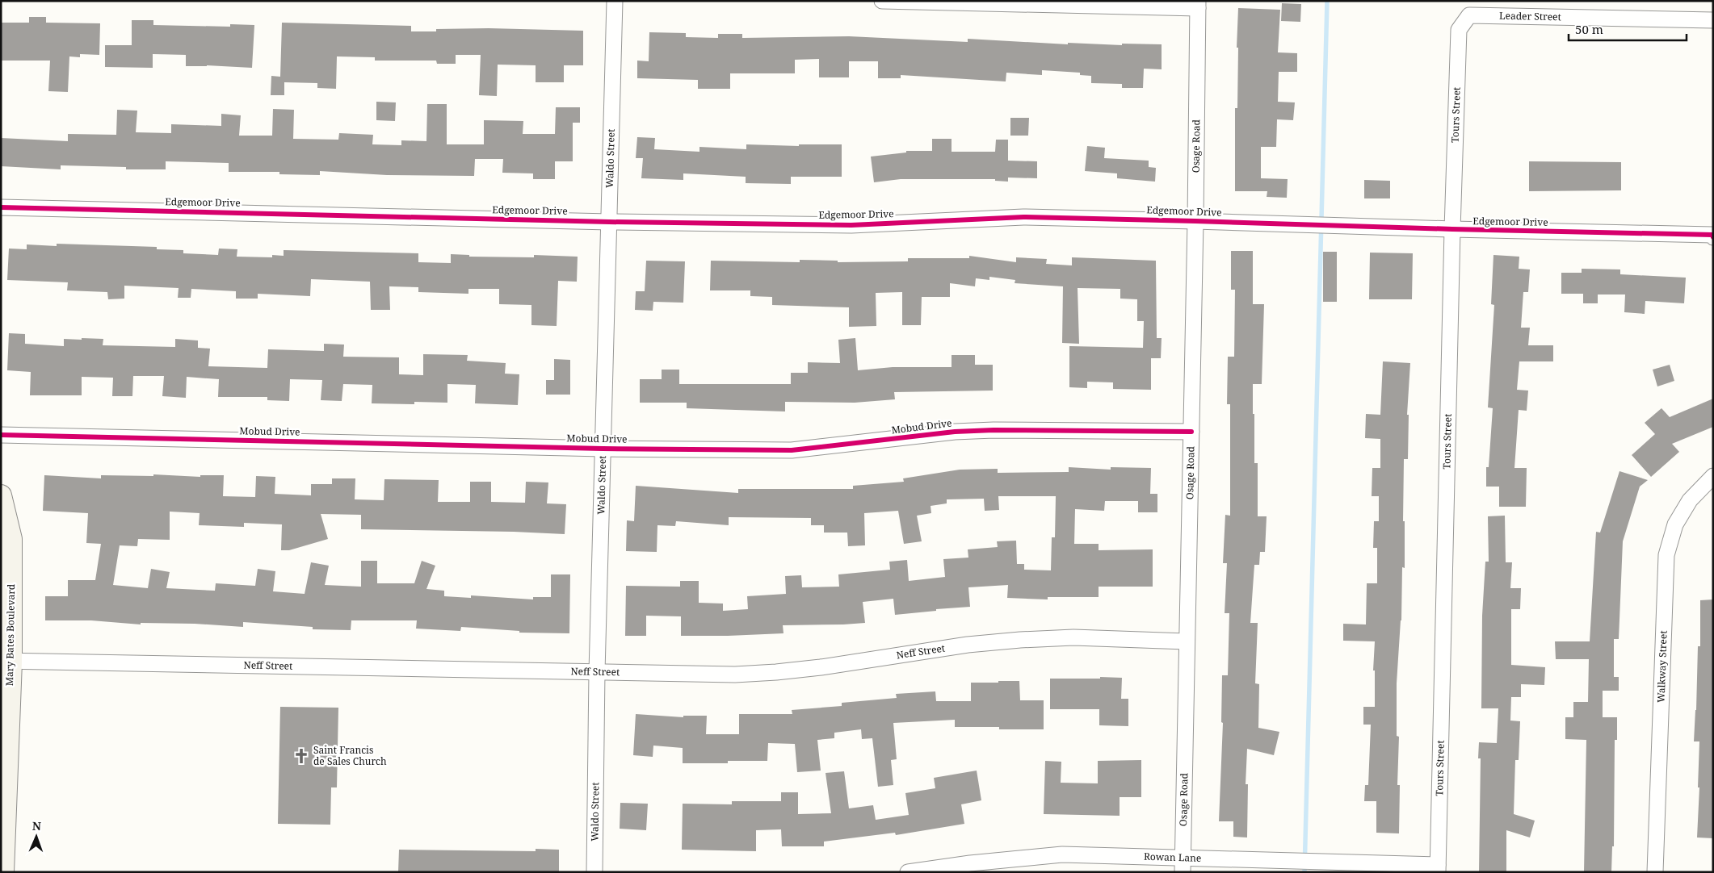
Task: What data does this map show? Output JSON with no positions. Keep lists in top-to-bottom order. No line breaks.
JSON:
{"streets":{"street":["Leader Street","Tours Street","Osage Road","Waldo Street","Edgemoor Drive","Mobud Drive","Mary Bates Boulevard","Neff Street","Walkway Street","Rowan Lane"]},"crossings":[["Leader Street","Tours Street"],["Tours Street","Edgemoor Drive"],["Tours Street","Rowan Lane"],["Osage Road","Edgemoor Drive"],["Osage Road","Mobud Drive"],["Osage Road","Neff Street"],["Osage Road","Rowan Lane"],["Waldo Street","Edgemoor Drive"],["Waldo Street","Mobud Drive"],["Waldo Street","Neff Street"],["Mary Bates Boulevard","Neff Street"]],"places":{"church":["Saint Francis de Sales Church"]},"scale_bar":"50 m","north":"top"}
